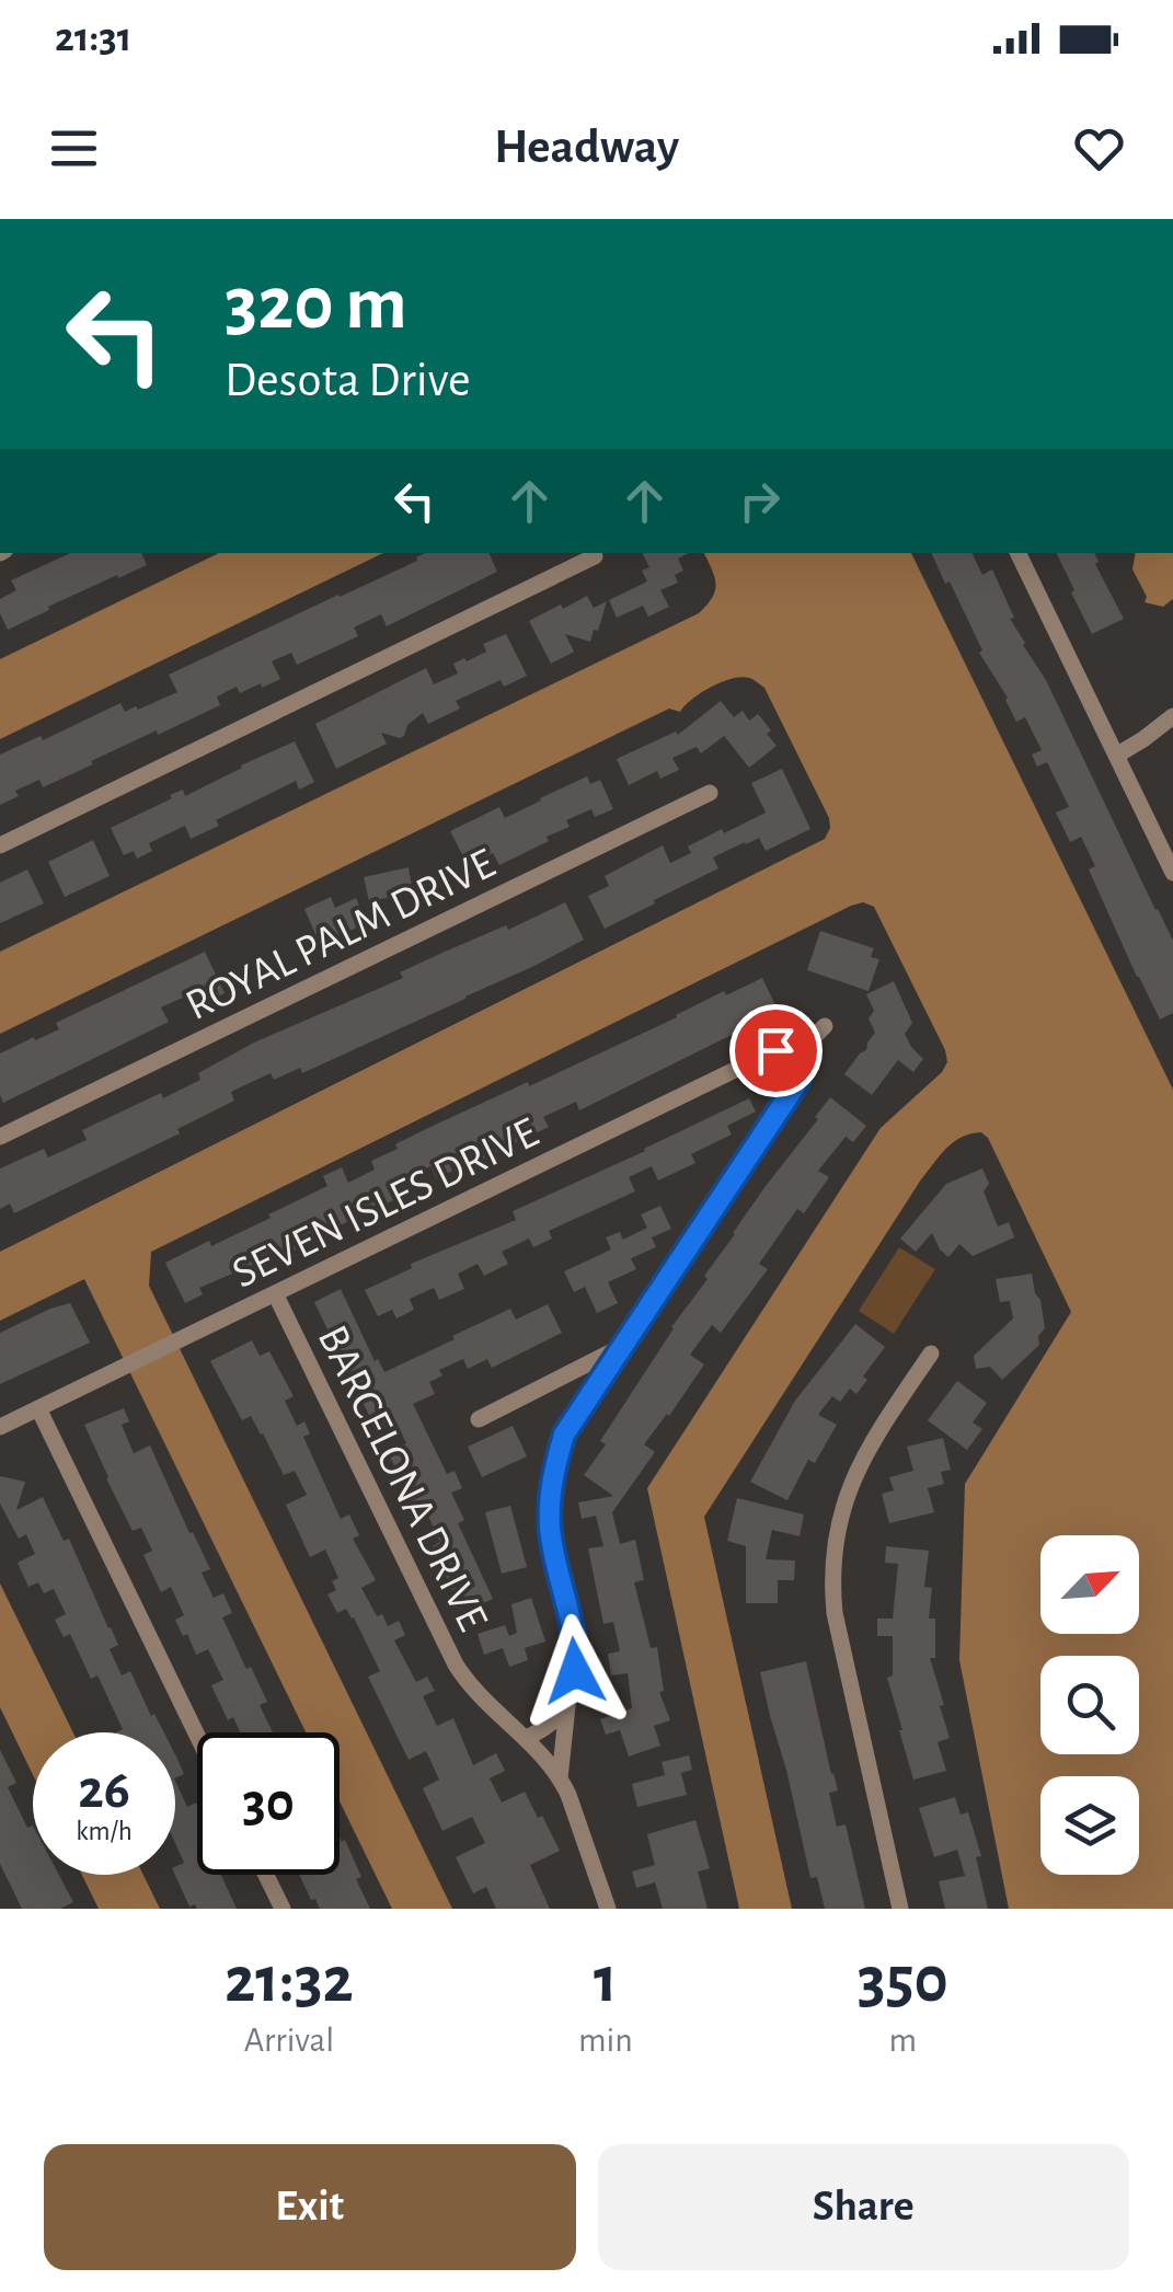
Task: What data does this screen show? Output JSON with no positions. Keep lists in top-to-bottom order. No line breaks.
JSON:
{"streets":{"street":["ROYAL PALM DRIVE","SEVEN ISLES DRIVE","BARCELONA DRIVE"]},"crossings":[["SEVEN ISLES DRIVE","BARCELONA DRIVE"]],"north":"top right","page":{"status":"21:31","header":"Headway","turn":["320 m","Desota Drive"],"speed":"26 km/h","limit":"30","eta":["21:32","Arrival","1","min","350","m"],"buttons":["Exit","Share"]}}
